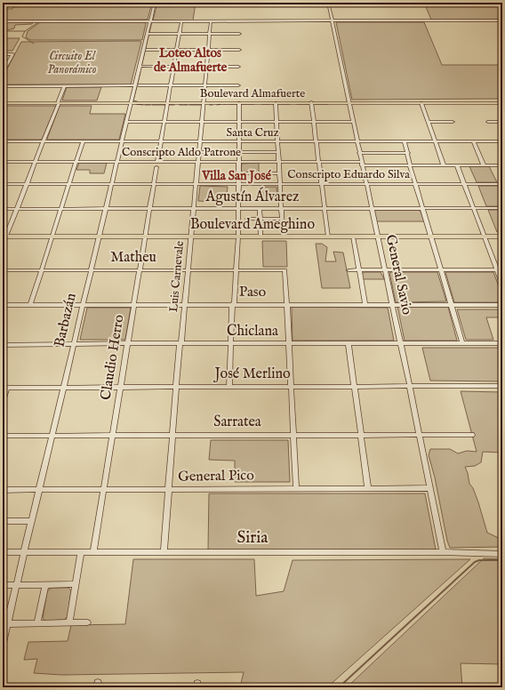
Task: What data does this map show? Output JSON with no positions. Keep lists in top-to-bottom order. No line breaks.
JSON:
{"streets":{"main road":["Boulevard Almafuerte","Boulevard Ameghino"],"street":["Santa Cruz","Conscripto Aldo Patrone","Conscripto Eduardo Silva","Agustín Álvarez","Matheu","General Savio","Luis Carnevale","Paso","Barbazán","Chiclana","Claudio Herro","José Merlino","Sarratea","General Pico","Siria"]},"crossings":[["Boulevard Almafuerte","General Savio"],["Boulevard Almafuerte","Luis Carnevale"],["Boulevard Almafuerte","Barbazán"],["Santa Cruz","General Savio"],["Santa Cruz","Luis Carnevale"],["Santa Cruz","Barbazán"],["Conscripto Aldo Patrone","General Savio"],["Conscripto Aldo Patrone","Luis Carnevale"],["Conscripto Aldo Patrone","Barbazán"],["Conscripto Eduardo Silva","General Savio"],["Conscripto Eduardo Silva","Luis Carnevale"],["Conscripto Eduardo Silva","Barbazán"],["Conscripto Eduardo Silva","Claudio Herro"],["Agustín Álvarez","General Savio"],["Agustín Álvarez","Luis Carnevale"],["Agustín Álvarez","Barbazán"],["Agustín Álvarez","Claudio Herro"],["Boulevard Ameghino","General Savio"],["Boulevard Ameghino","Luis Carnevale"],["Boulevard Ameghino","Barbazán"],["Boulevard Ameghino","Claudio Herro"],["Matheu","Luis Carnevale"],["Matheu","Paso"],["Matheu","Barbazán"],["Matheu","Claudio Herro"],["General Savio","Paso"],["General Savio","Chiclana"],["General Savio","José Merlino"],["General Savio","Sarratea"],["General Savio","General Pico"],["General Savio","Siria"],["Luis Carnevale","Paso"],["Luis Carnevale","Chiclana"],["Luis Carnevale","José Merlino"],["Luis Carnevale","Sarratea"],["Luis Carnevale","General Pico"],["Luis Carnevale","Siria"],["Paso","Barbazán"],["Paso","Claudio Herro"],["Barbazán","Chiclana"],["Barbazán","José Merlino"],["Barbazán","Sarratea"],["Barbazán","General Pico"],["Barbazán","Siria"],["Chiclana","Claudio Herro"],["Claudio Herro","José Merlino"],["Claudio Herro","Sarratea"],["Claudio Herro","General Pico"],["Claudio Herro","Siria"]],"districts":["Loteo Altos de Almafuerte","Villa San José"],"parks":["Circuito El Panorámico"]}
